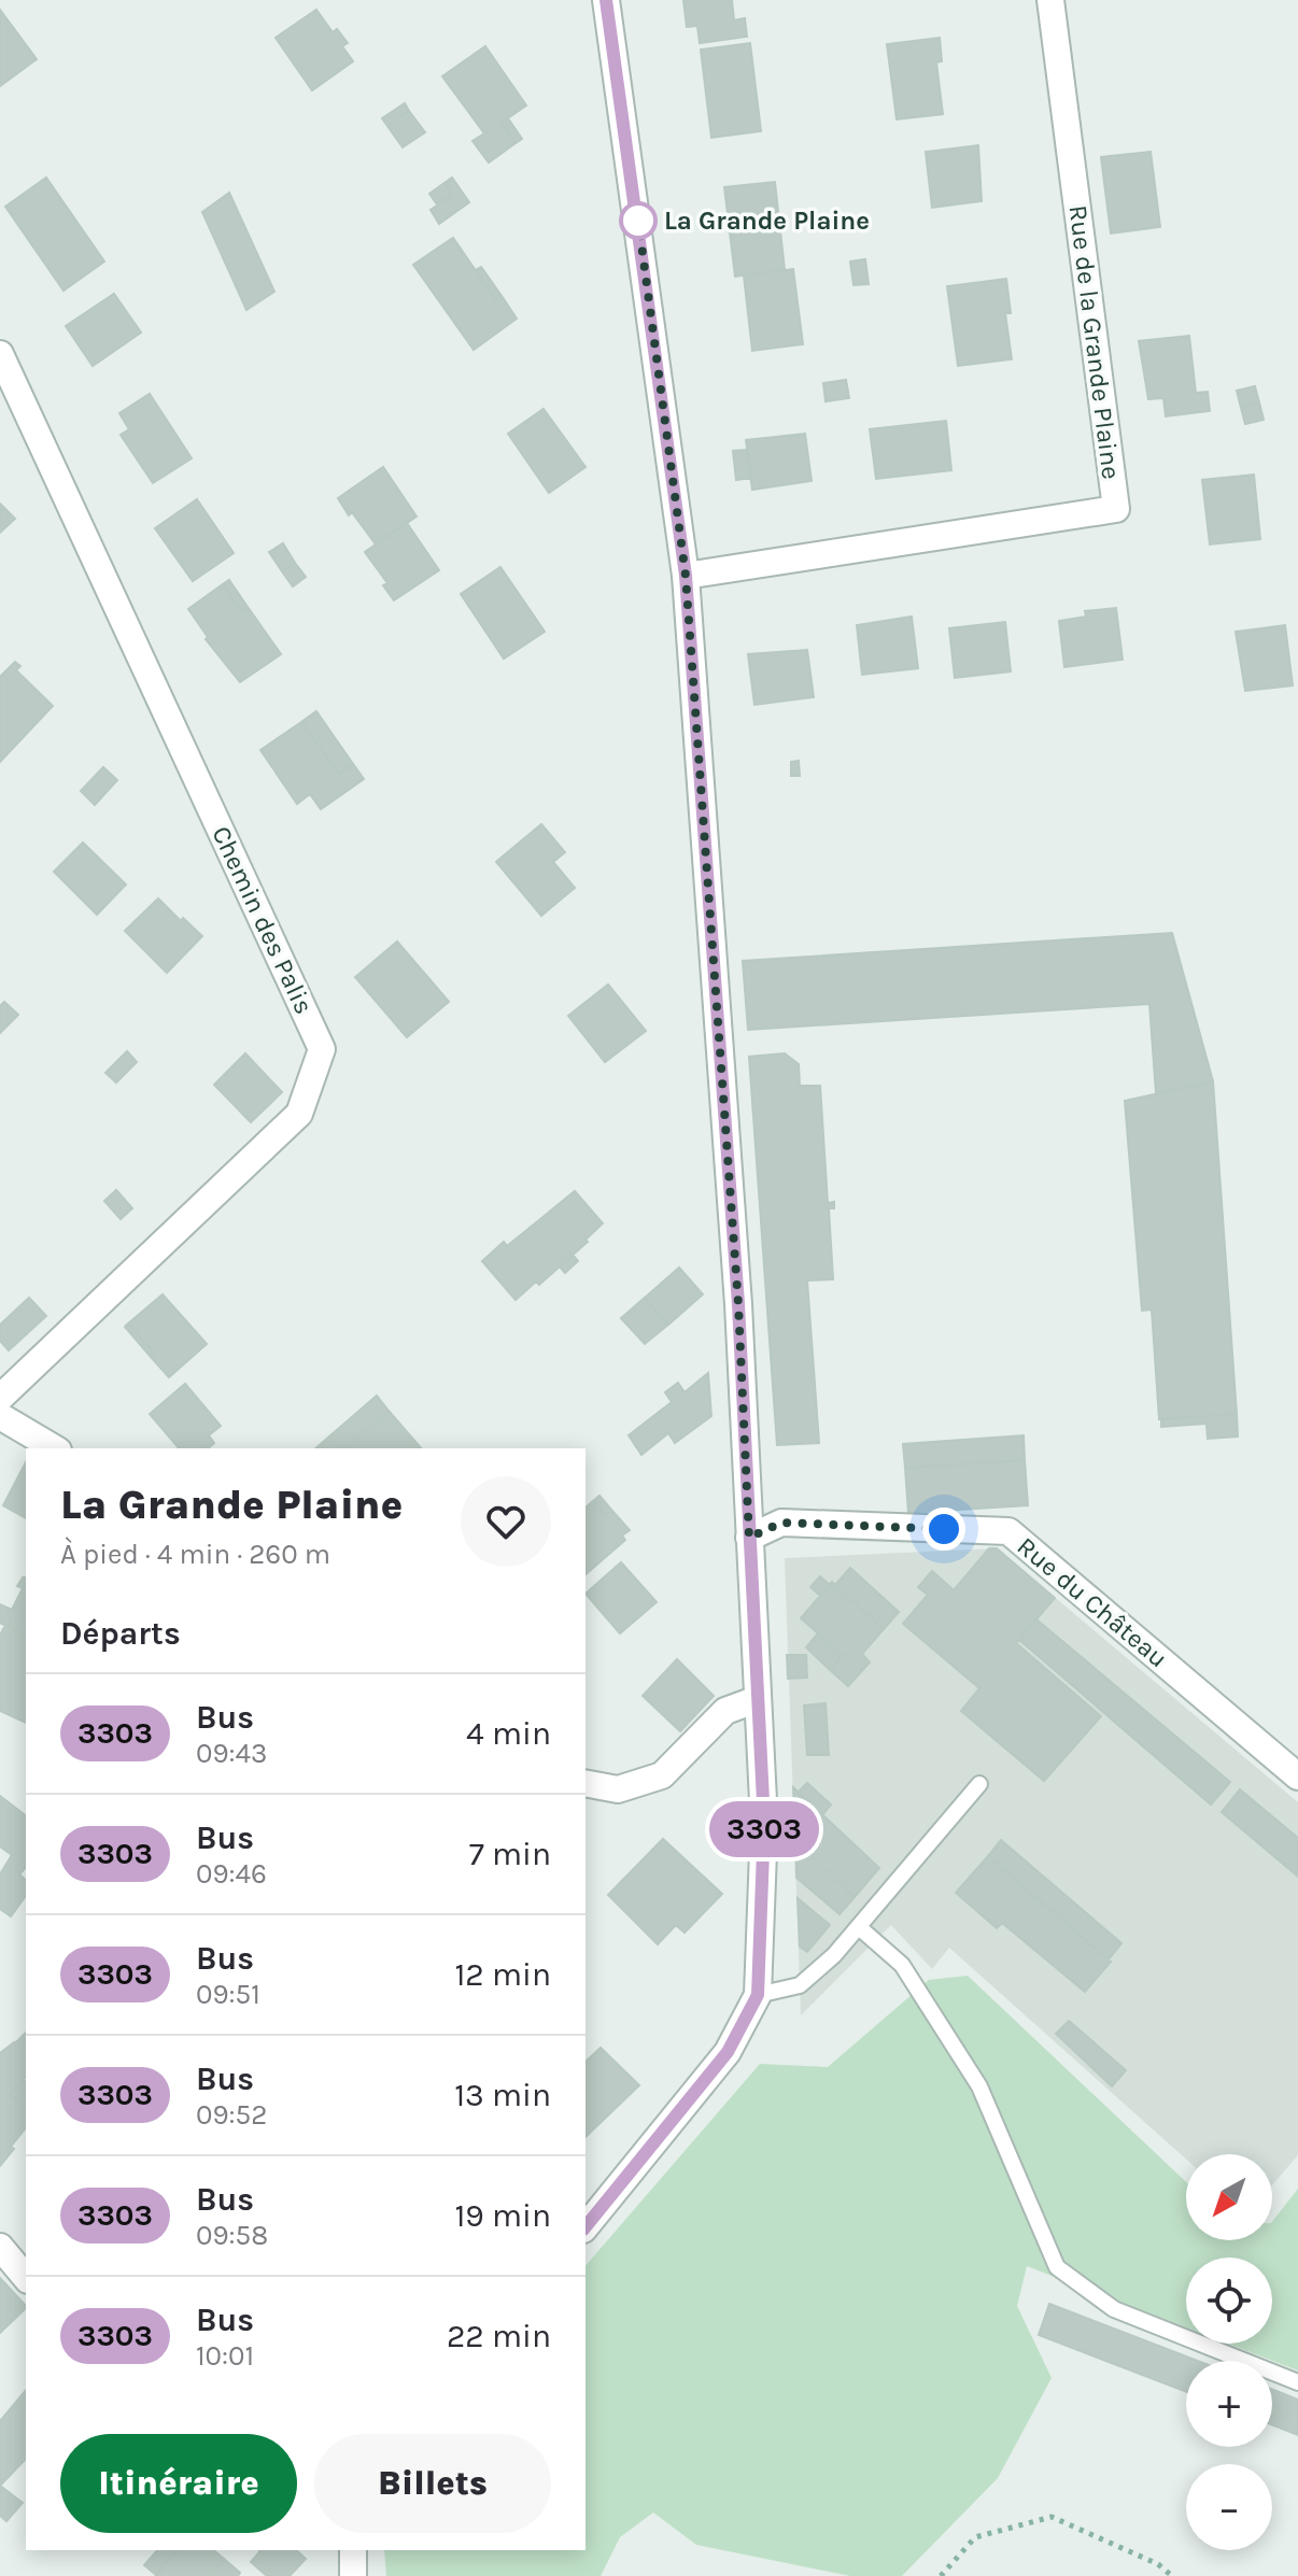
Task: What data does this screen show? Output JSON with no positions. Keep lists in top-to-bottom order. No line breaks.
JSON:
{"streets":{"street":["Rue de la Grande Plaine","Chemin des Palis","Rue du Château"]},"places":["La Grande Plaine"],"lines":["bus line 3303"],"north":"bottom left","page":{"on_map":"3303","heading":[["La Grande Plaine","À pied · 4 min · 260 m"],"Départs"],"list":[{"mark":"3303","name":"Bus","note":"09:43","value":"4 min"},{"mark":"3303","name":"Bus","note":"09:46","value":"7 min"},{"mark":"3303","name":"Bus","note":"09:51","value":"12 min"},{"mark":"3303","name":"Bus","note":"09:52","value":"13 min"},{"mark":"3303","name":"Bus","note":"09:58","value":"19 min"},{"mark":"3303","name":"Bus","note":"10:01","value":"22 min"}],"map_buttons":["+","−"],"buttons":["Itinéraire","Billets"]}}
